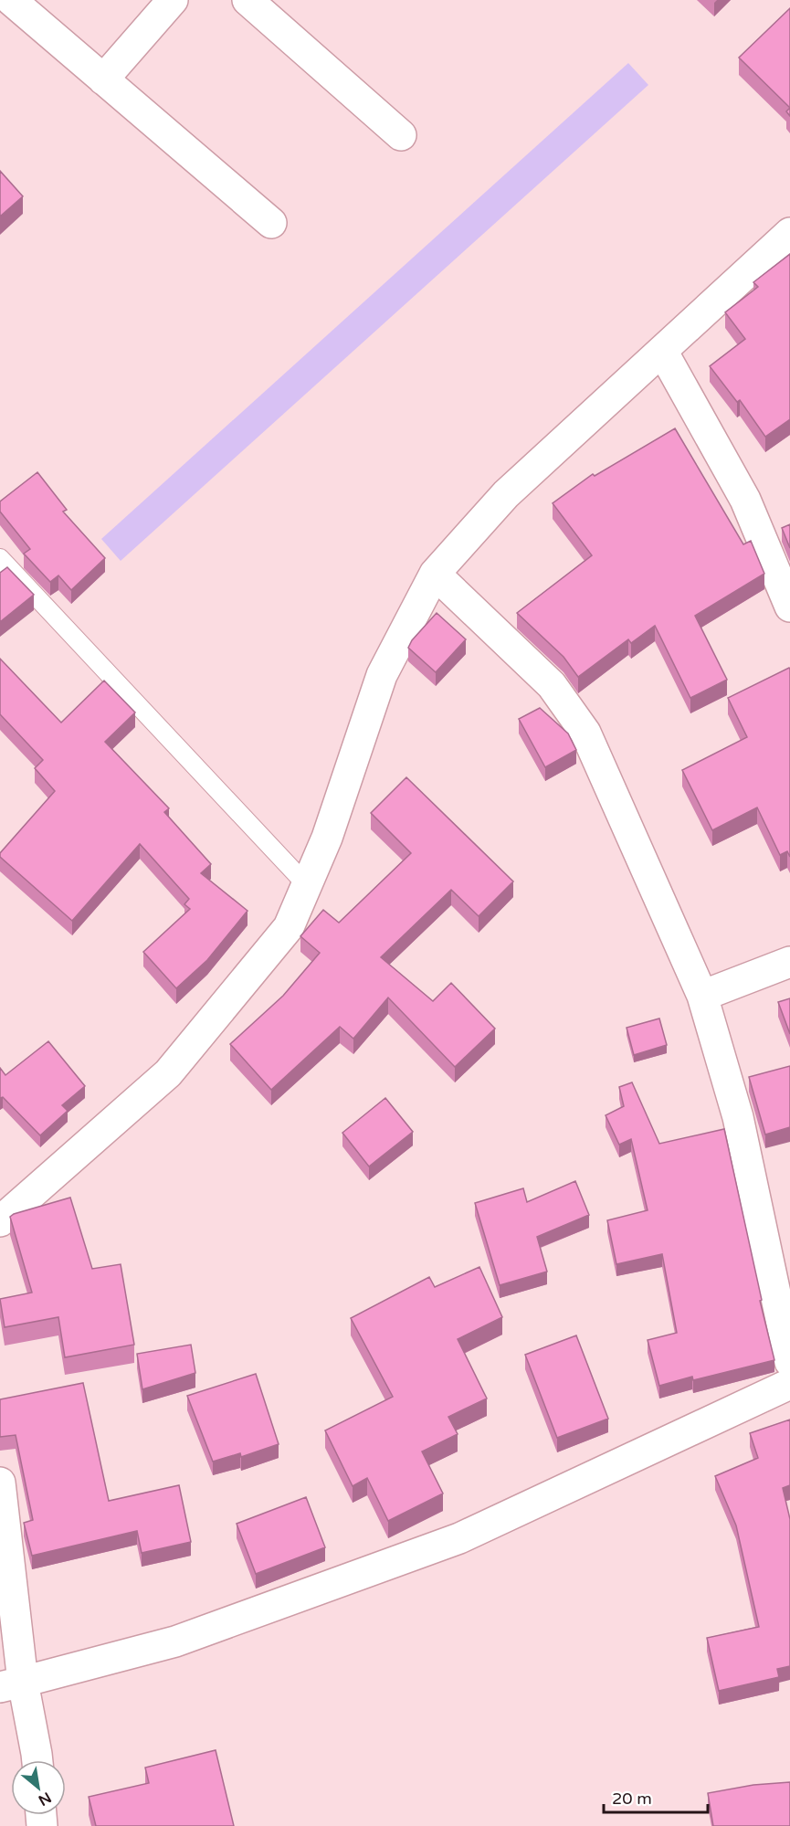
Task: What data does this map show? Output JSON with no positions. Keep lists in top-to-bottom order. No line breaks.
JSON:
{"scale_bar":"20 m","north":"bottom right"}
